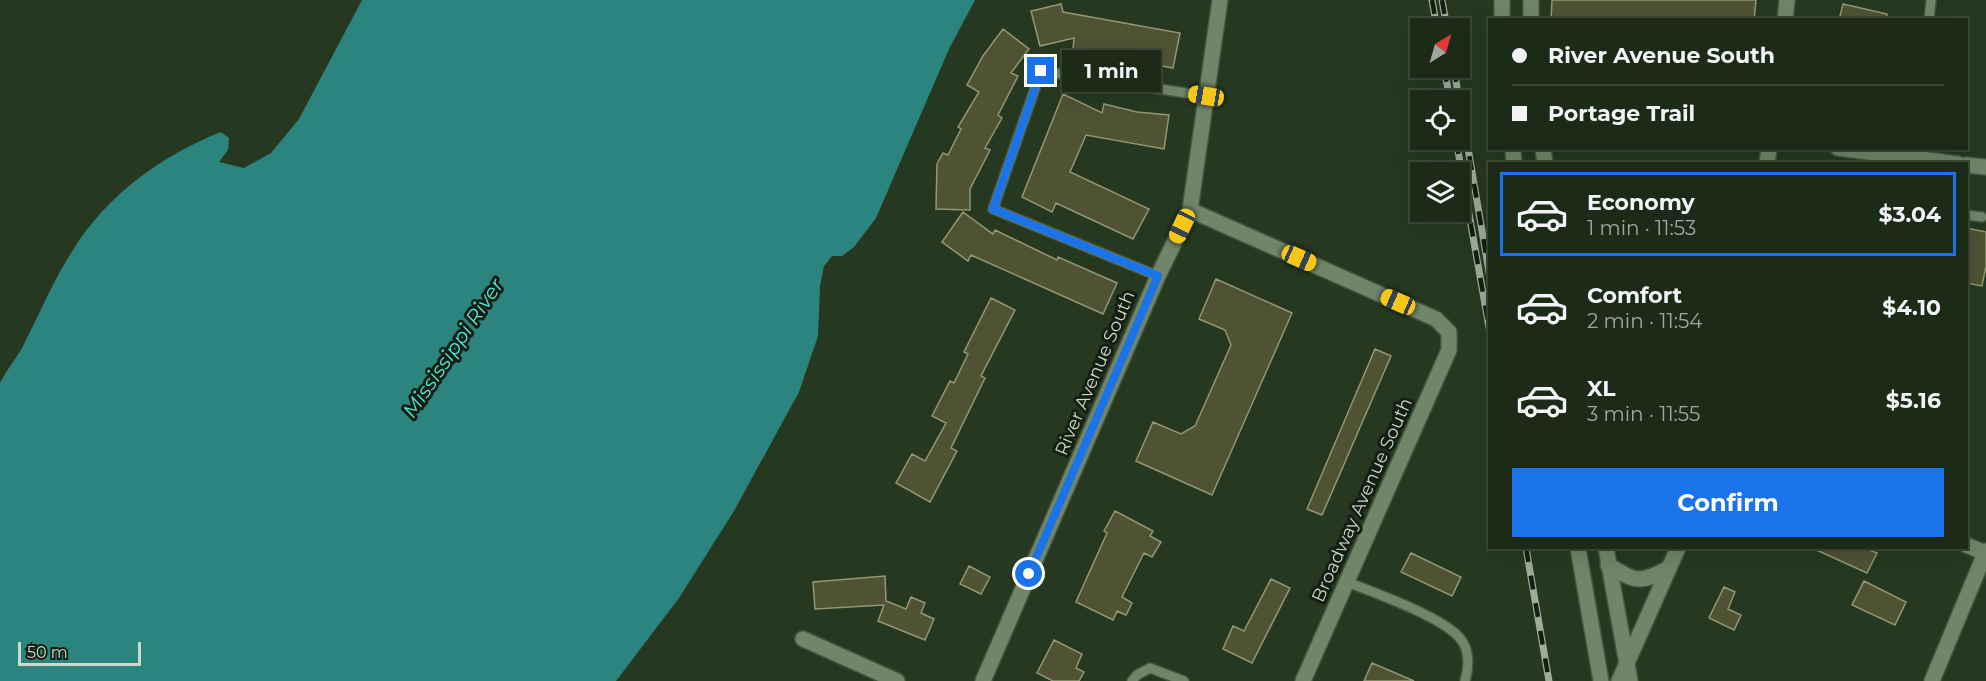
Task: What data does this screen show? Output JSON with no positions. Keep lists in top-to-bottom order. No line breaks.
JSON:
{"streets":{"street":["River Avenue South","Broadway Avenue South"]},"crossings":[["River Avenue South","Broadway Avenue South"]],"water":["Mississippi River"],"scale_bar":"50 m","north":"top right","page":{"banner":["River Avenue South","Portage Trail"],"bubble":"1 min","list":[{"name":"Economy","note":"1 min · 11:53","value":"$3.04"},{"name":"Comfort","note":"2 min · 11:54","value":"$4.10"},{"name":"XL","note":"3 min · 11:55","value":"$5.16"}],"buttons":"Confirm","scale":"50 m"}}
